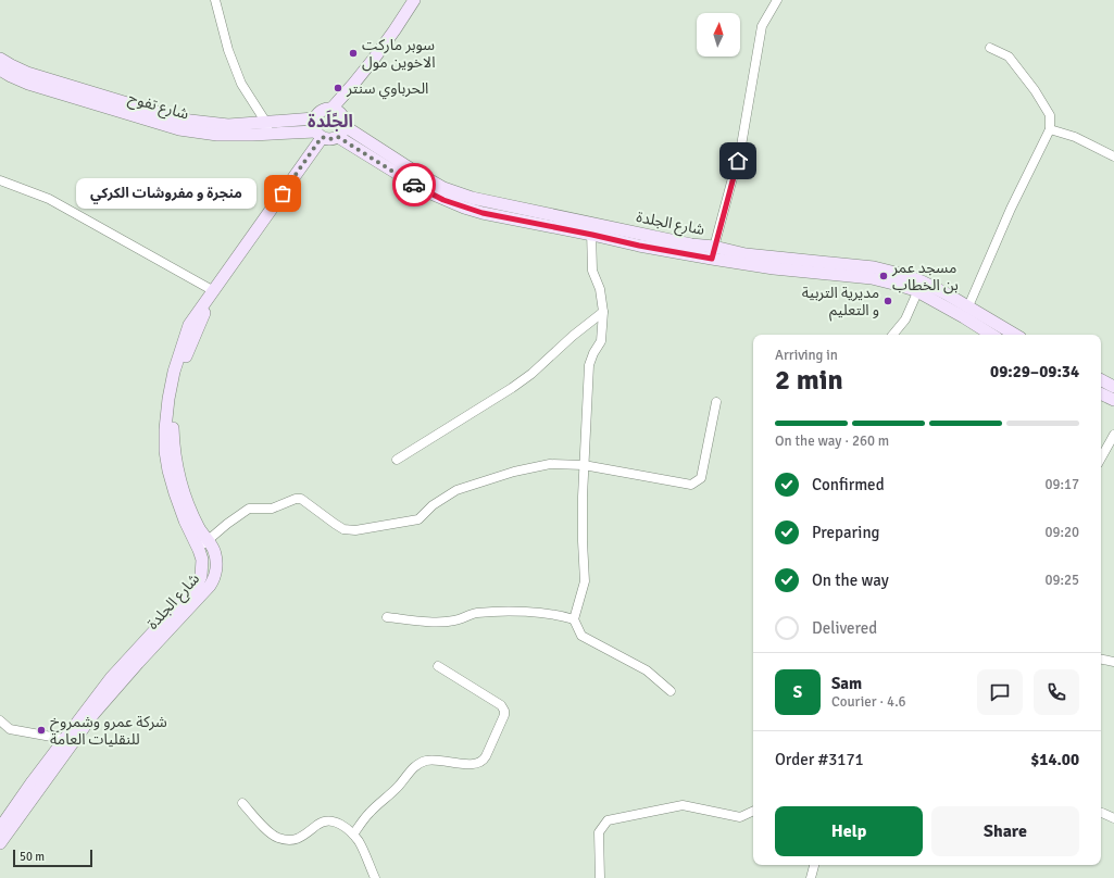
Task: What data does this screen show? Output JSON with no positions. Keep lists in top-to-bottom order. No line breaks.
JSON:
{"streets":{"street":["شارع تفوح","شارع الجلدة"]},"crossings":[["شارع تفوح","شارع الجلدة"]],"districts":["الجًلَدة"],"places":["سوبر ماركت الاخوين مول","الحرباوي سنتر","منجرة و مفروشات الكركي","مسجد عمر بن الخطاب","مديرية التربية و التعليم","شركة عمرو وشمروخ للنقليات العامة"],"scale_bar":"50 m","north":"top","page":{"bubble":"منجرة و مفروشات الكركي","heading":["2 min","Arriving in","09:29–09:34"],"panel":["Sam","Courier · 4.6","Order #3171","$14.00"],"bar":"On the way · 260 m","list":[["Confirmed","09:17"],["Preparing","09:20"],["On the way","09:25"],"Delivered"],"round":"S","buttons":["Help","Share"],"scale":"50 m"}}
